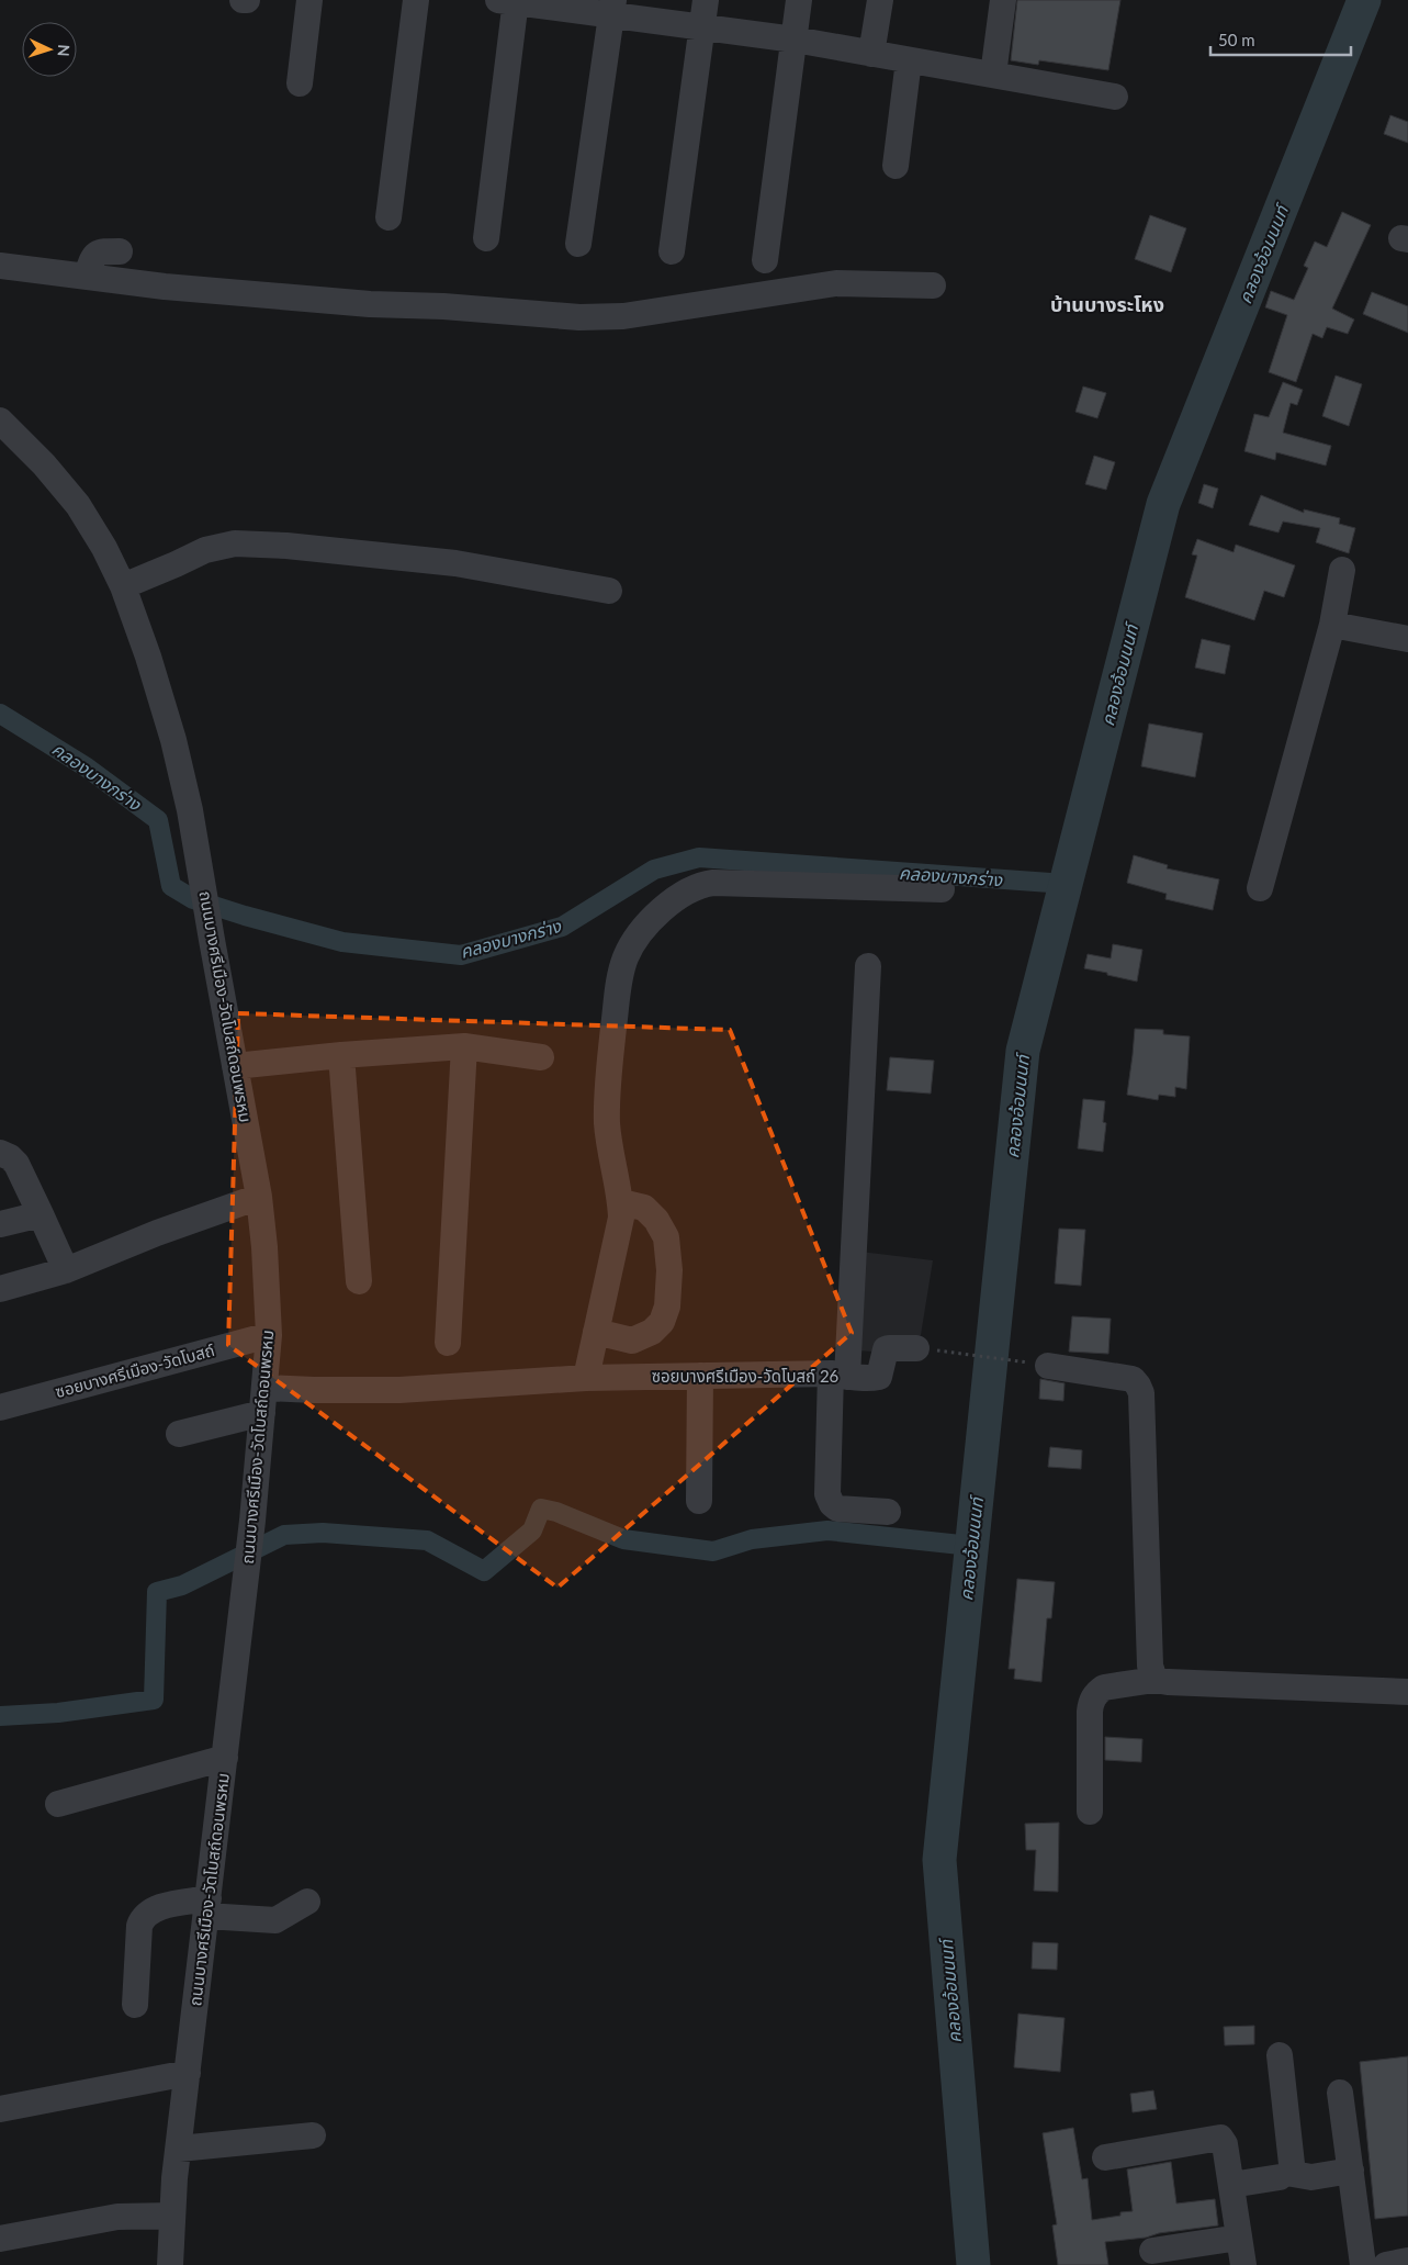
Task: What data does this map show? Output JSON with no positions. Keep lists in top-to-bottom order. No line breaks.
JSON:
{"streets":{"street":["ถนนบางศรีเมือง-วัดโบสถ์ดอนพรหม","ซอยบางศรีเมือง-วัดโบสถ์","ซอยบางศรีเมือง-วัดโบสถ์ 26"]},"crossings":[["ถนนบางศรีเมือง-วัดโบสถ์ดอนพรหม","ซอยบางศรีเมือง-วัดโบสถ์"],["ถนนบางศรีเมือง-วัดโบสถ์ดอนพรหม","ซอยบางศรีเมือง-วัดโบสถ์ 26"]],"districts":["บ้านบางระโหง"],"water":["คลองอ้อมนนท์","คลองบางกร่าง"],"scale_bar":"50 m","north":"right"}
